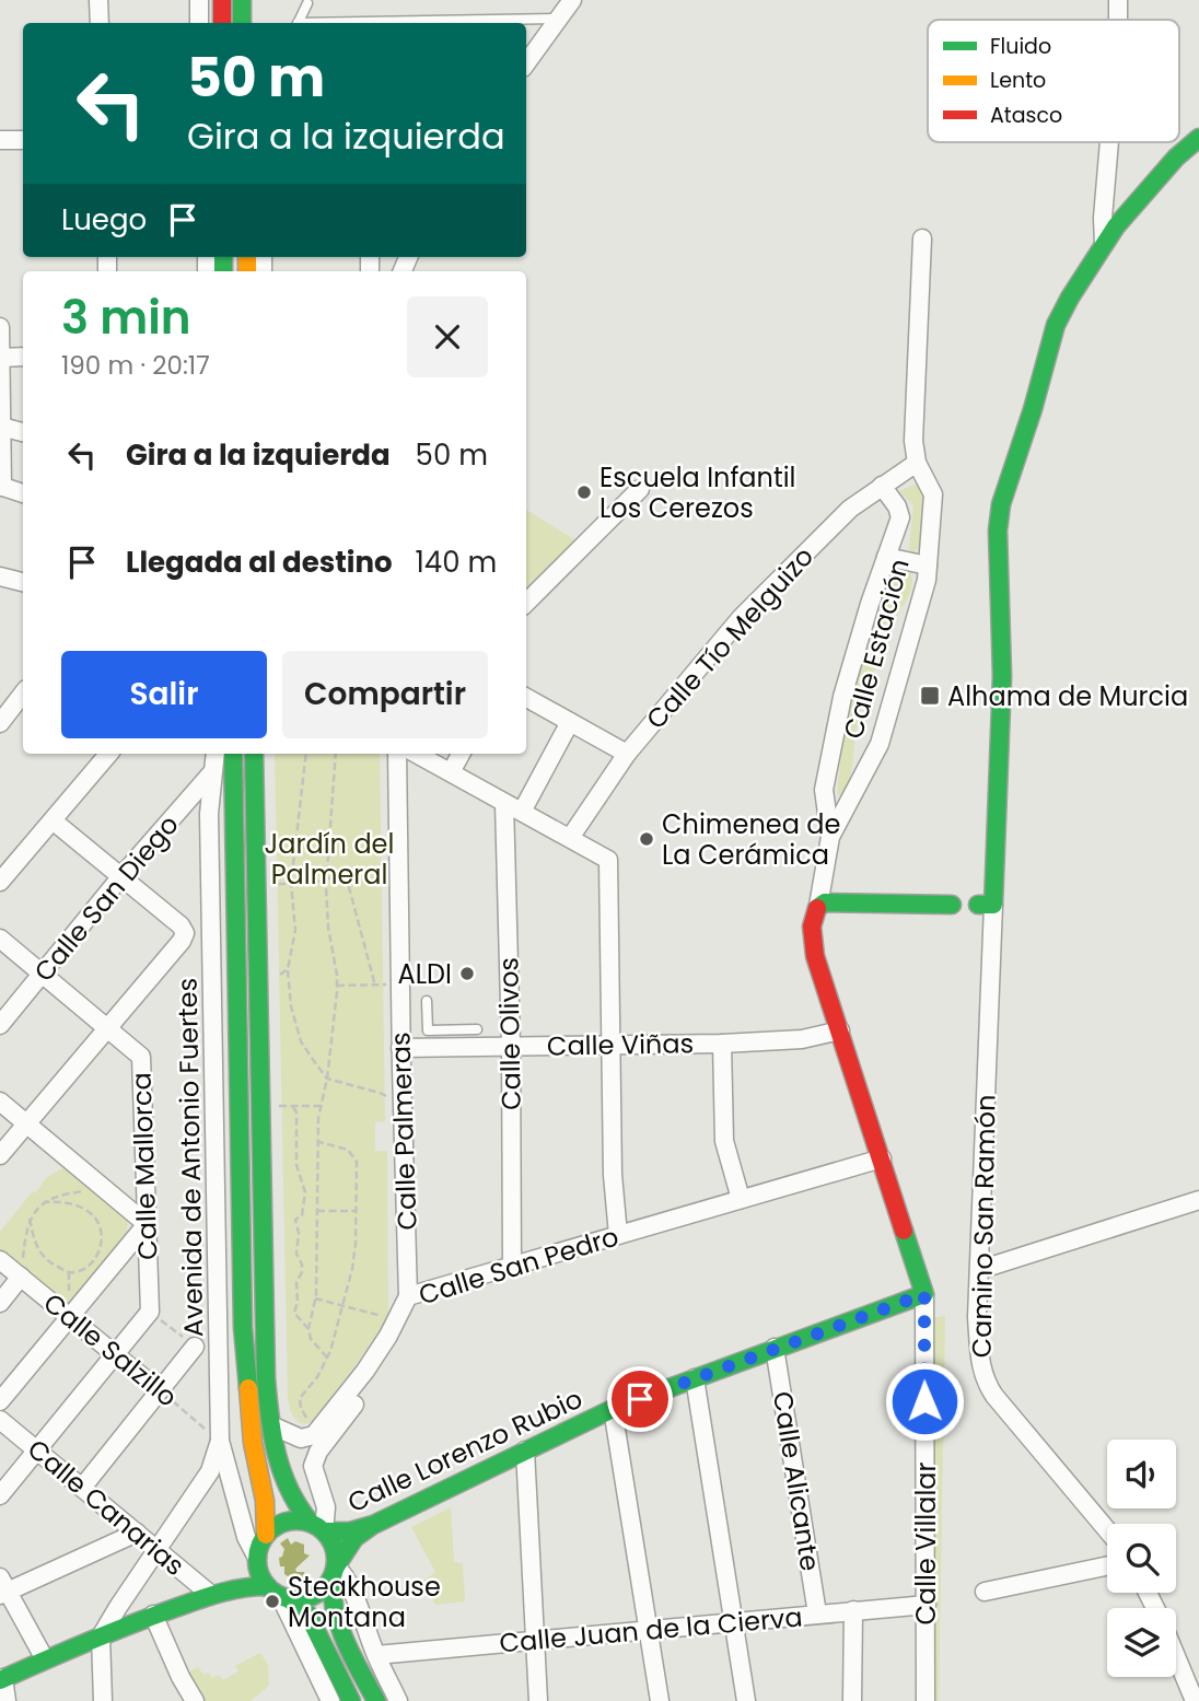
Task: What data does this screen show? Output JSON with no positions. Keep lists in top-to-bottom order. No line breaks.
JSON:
{"streets":{"main road":["Calle Estación","Avenida de Antonio Fuertes","Calle Lorenzo Rubio"],"street":["Calle Tío Melguizo","Calle San Diego","Calle Olivos","Calle Viñas","Calle Palmeras","Calle Mallorca","Camino San Ramón","Calle San Pedro","Calle Salzillo","Calle Alicante","Calle Canarias","Calle Villalar","Calle Juan de la Cierva"]},"crossings":[["Calle Tío Melguizo","Calle Estación"],["Calle Estación","Calle Viñas"],["Calle Estación","Calle San Pedro"],["Calle Estación","Calle Lorenzo Rubio"],["Calle Estación","Calle Villalar"],["Calle San Diego","Avenida de Antonio Fuertes"],["Calle San Diego","Calle Mallorca"],["Calle Olivos","Calle Viñas"],["Calle Olivos","Calle San Pedro"],["Calle Viñas","Calle Palmeras"],["Calle Palmeras","Calle San Pedro"],["Avenida de Antonio Fuertes","Calle San Pedro"],["Avenida de Antonio Fuertes","Calle Salzillo"],["Avenida de Antonio Fuertes","Calle Lorenzo Rubio"],["Calle San Pedro","Calle Lorenzo Rubio"],["Calle Lorenzo Rubio","Calle Alicante"],["Calle Lorenzo Rubio","Calle Villalar"],["Calle Alicante","Calle Juan de la Cierva"],["Calle Villalar","Calle Juan de la Cierva"]],"parks":["Jardín del Palmeral"],"places":{"other":["Escuela Infantil Los Cerezos","Chimenea de La Cerámica","ALDI","Steakhouse Montana"],"transit":["Alhama de Murcia"]},"legend":["Fluido","Lento","Atasco"],"page":{"turn":["50 m","Gira a la izquierda"],"then":"Luego","heading":["3 min","190 m · 20:17"],"list":[{"name":"Gira a la izquierda","value":"50 m"},{"name":"Llegada al destino","value":"140 m"}],"buttons":["Salir","Compartir"]}}
